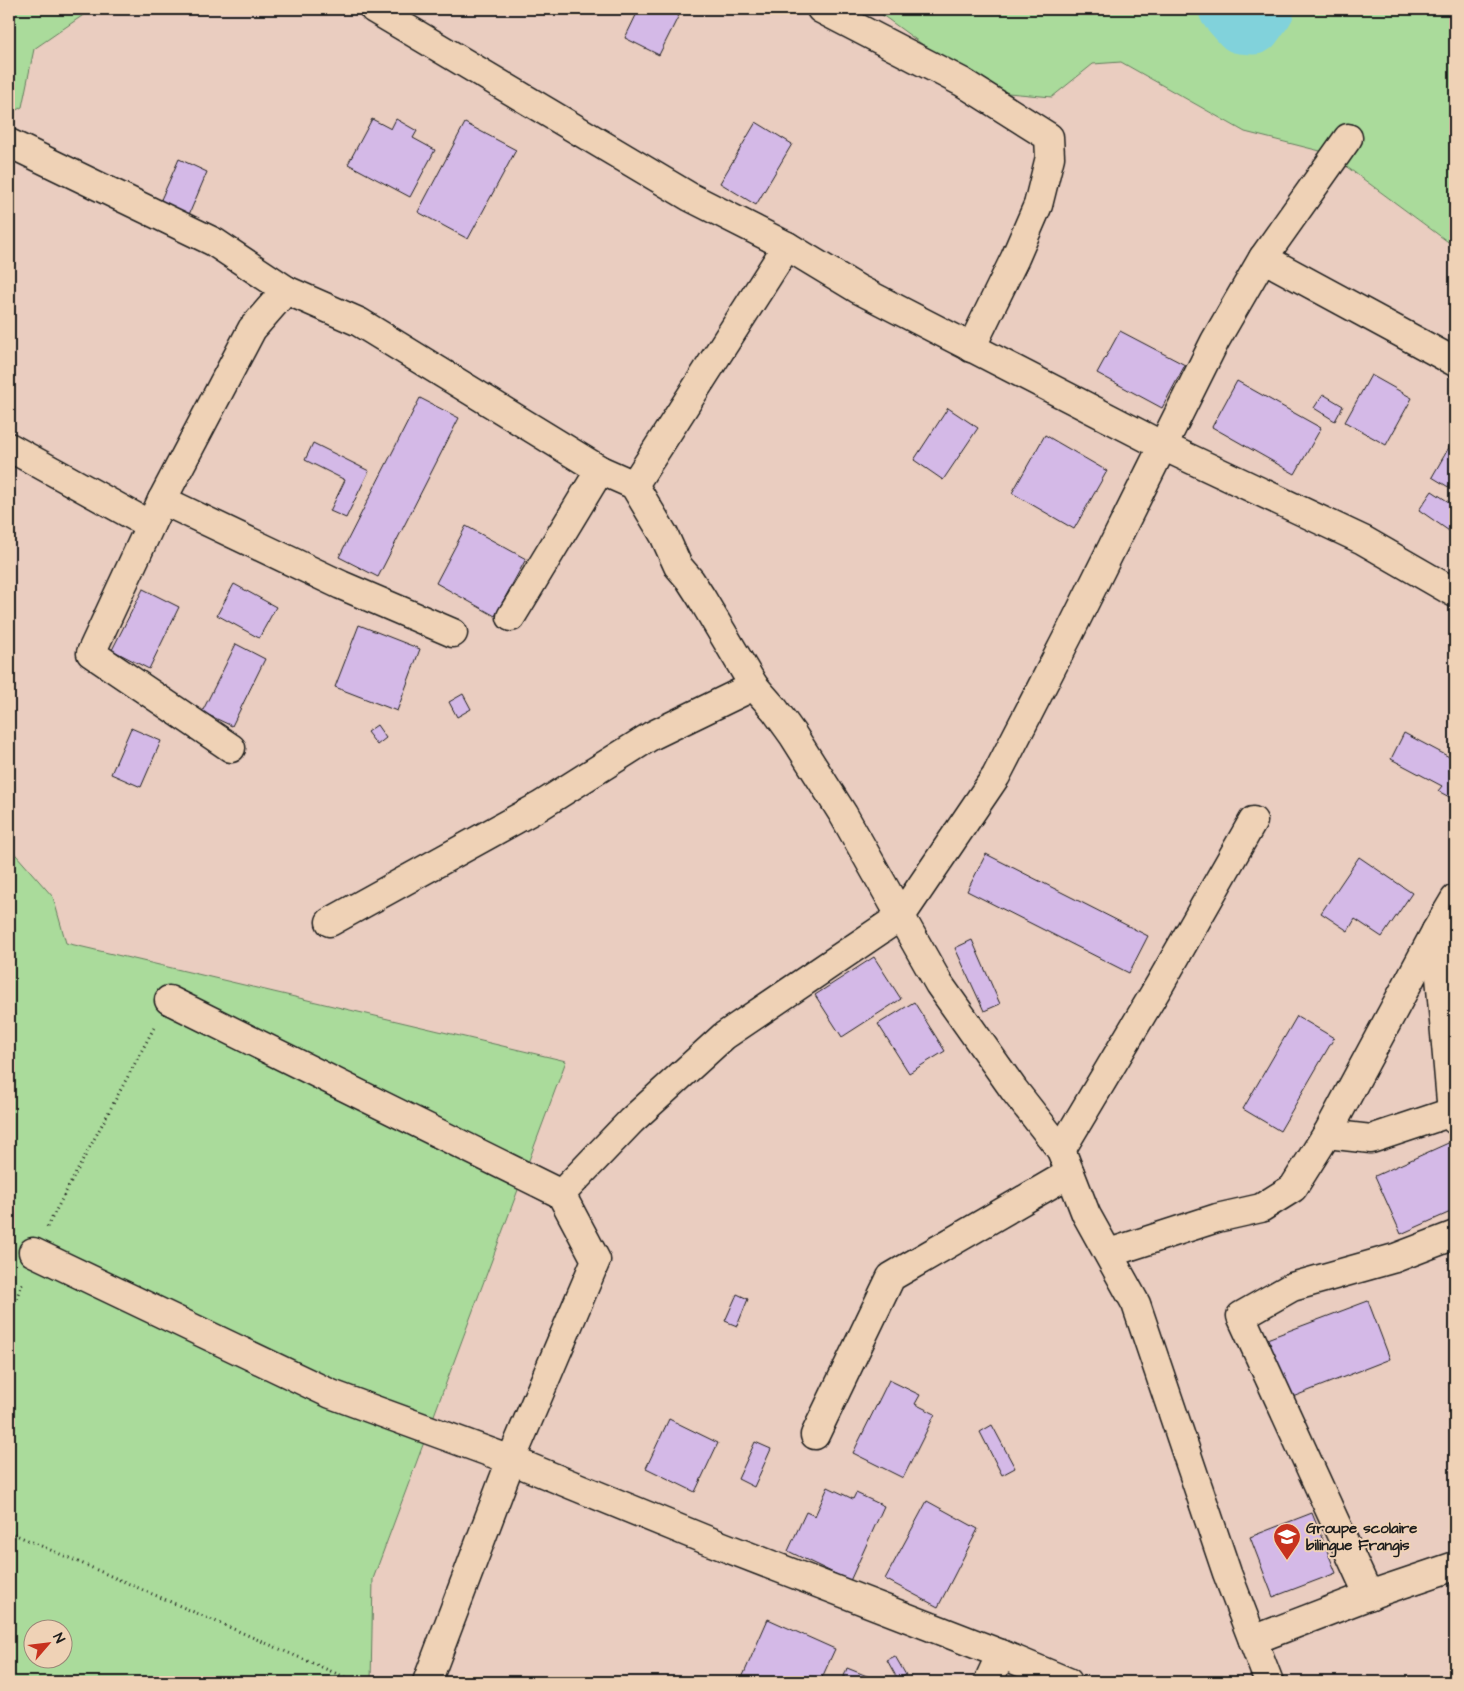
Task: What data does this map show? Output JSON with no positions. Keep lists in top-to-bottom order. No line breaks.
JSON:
{"places":{"school or university":["Groupe scolaire bilingue Frangis"]},"north":"top right"}
